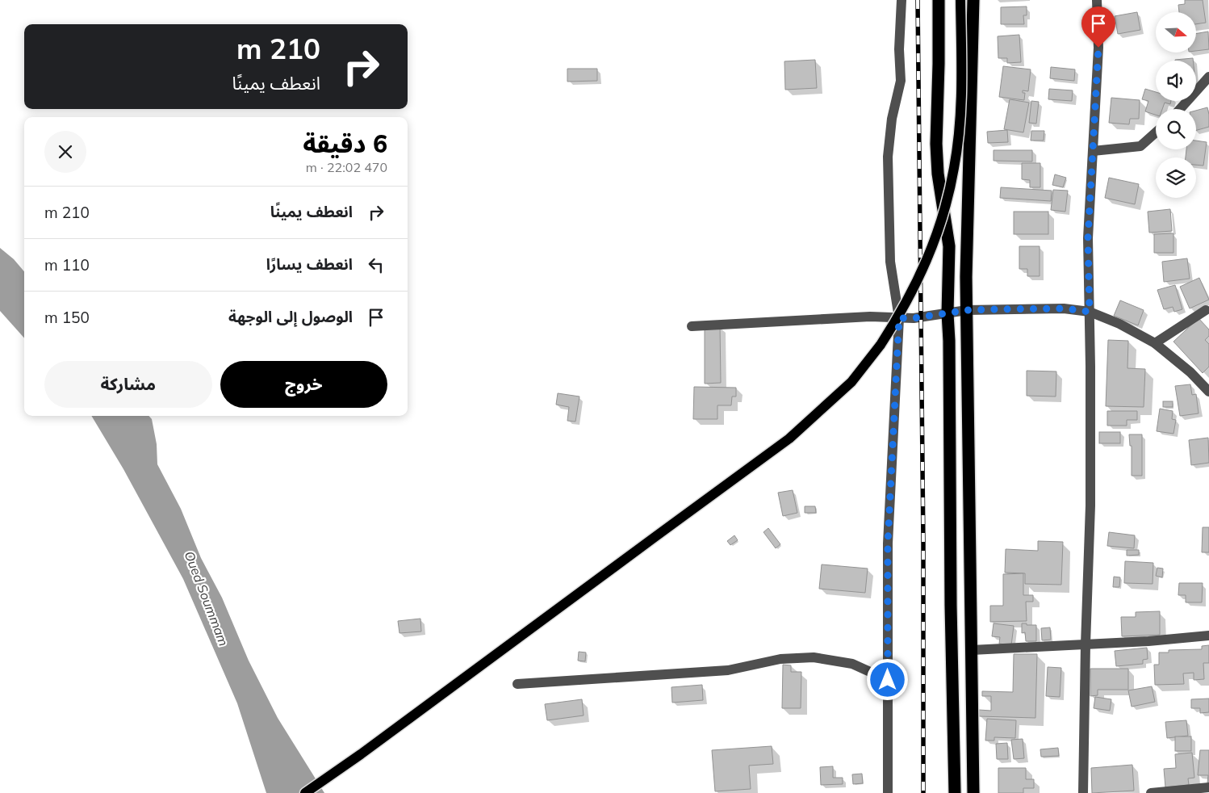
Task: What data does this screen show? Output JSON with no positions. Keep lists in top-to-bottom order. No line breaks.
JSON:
{"water":["Oued Soummam"],"north":"right","page":{"turn":["210 m","انعطف يمينًا"],"heading":["6 دقيقة","470 m · 22:02"],"list":[{"name":"انعطف يمينًا","value":"210 m"},{"name":"انعطف يسارًا","value":"110 m"},{"name":"الوصول إلى الوجهة","value":"150 m"}],"buttons":["خروج","مشاركة"]}}
